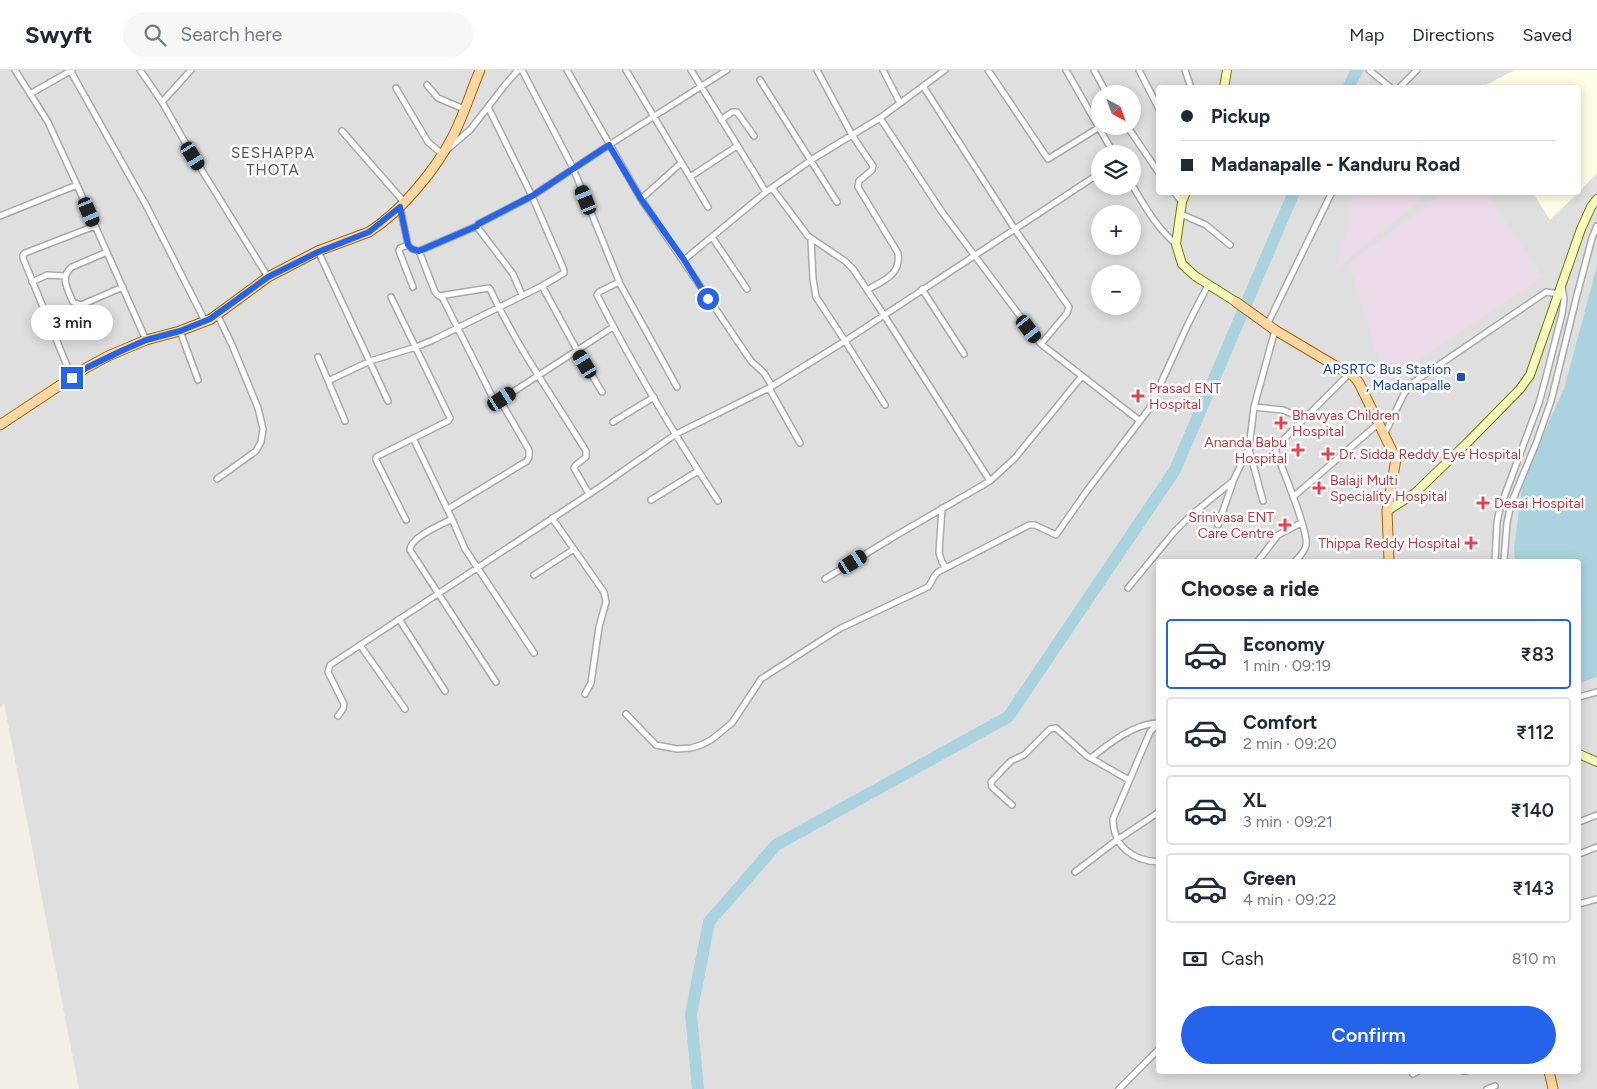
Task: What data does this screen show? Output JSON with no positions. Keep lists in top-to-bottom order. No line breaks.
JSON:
{"districts":["SESHAPPA THOTA"],"places":{"transit":["APSRTC Bus Station , Madanapalle"],"health":["Prasad ENT Hospital","Bhavyas Children Hospital","Ananda Babu Hospital","Dr. Sidda Reddy Eye Hospital","Balaji Multi Speciality Hospital","Desai Hospital","Srinivasa ENT Care Centre","Thippa Reddy Hospital"]},"north":"bottom right","page":{"header":"Swyft","search":"Search here","nav":["Map","Directions","Saved"],"map_buttons":["+","−"],"banner":["Pickup","Madanapalle - Kanduru Road"],"bubble":"3 min","heading":"Choose a ride","list":[{"name":"Economy","note":"1 min · 09:19","value":"₹83"},{"name":"Comfort","note":"2 min · 09:20","value":"₹112"},{"name":"XL","note":"3 min · 09:21","value":"₹140"},{"name":"Green","note":"4 min · 09:22","value":"₹143"}],"pay":["Cash","810 m"],"buttons":"Confirm"}}
